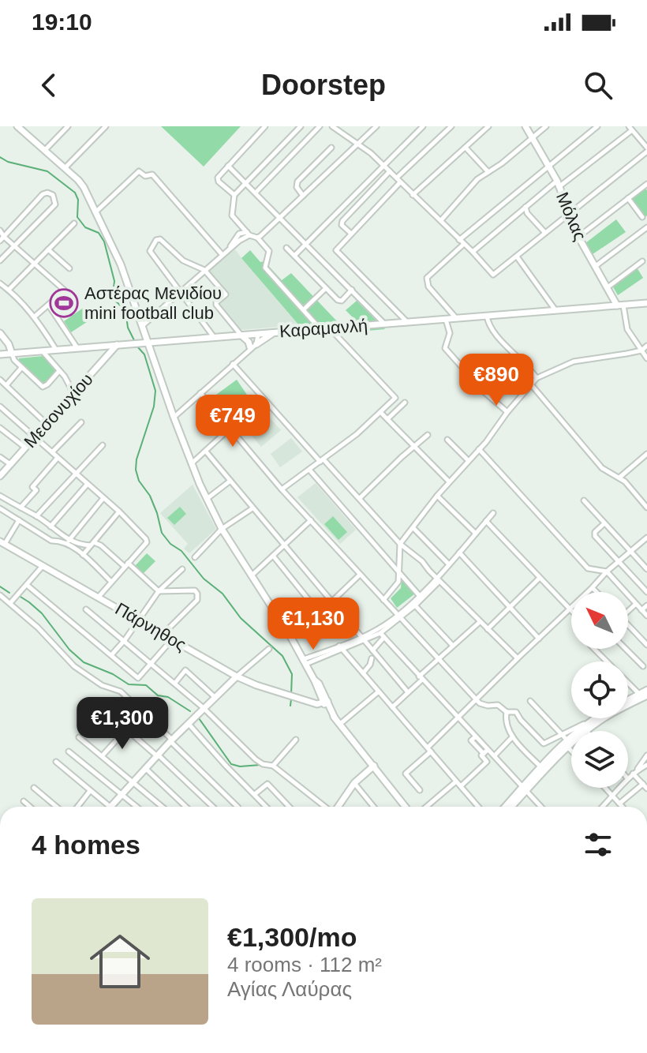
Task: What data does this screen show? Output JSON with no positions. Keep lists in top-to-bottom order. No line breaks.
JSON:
{"streets":{"main road":["Μόλας","Καραμανλή","Μεσονυχίου","Πάρνηθος"]},"crossings":[["Μόλας","Καραμανλή"],["Καραμανλή","Μεσονυχίου"]],"places":{"sports":["Αστέρας Μενιδίου mini football club"]},"north":"top left","page":{"status":"19:10","header":"Doorstep","price":["€890","€749","€1,130","€1,300"],"heading":"4 homes","list":[{"name":"€1,300/mo","note":"4 rooms · 112 m² · Αγίας Λαύρας"}]}}
